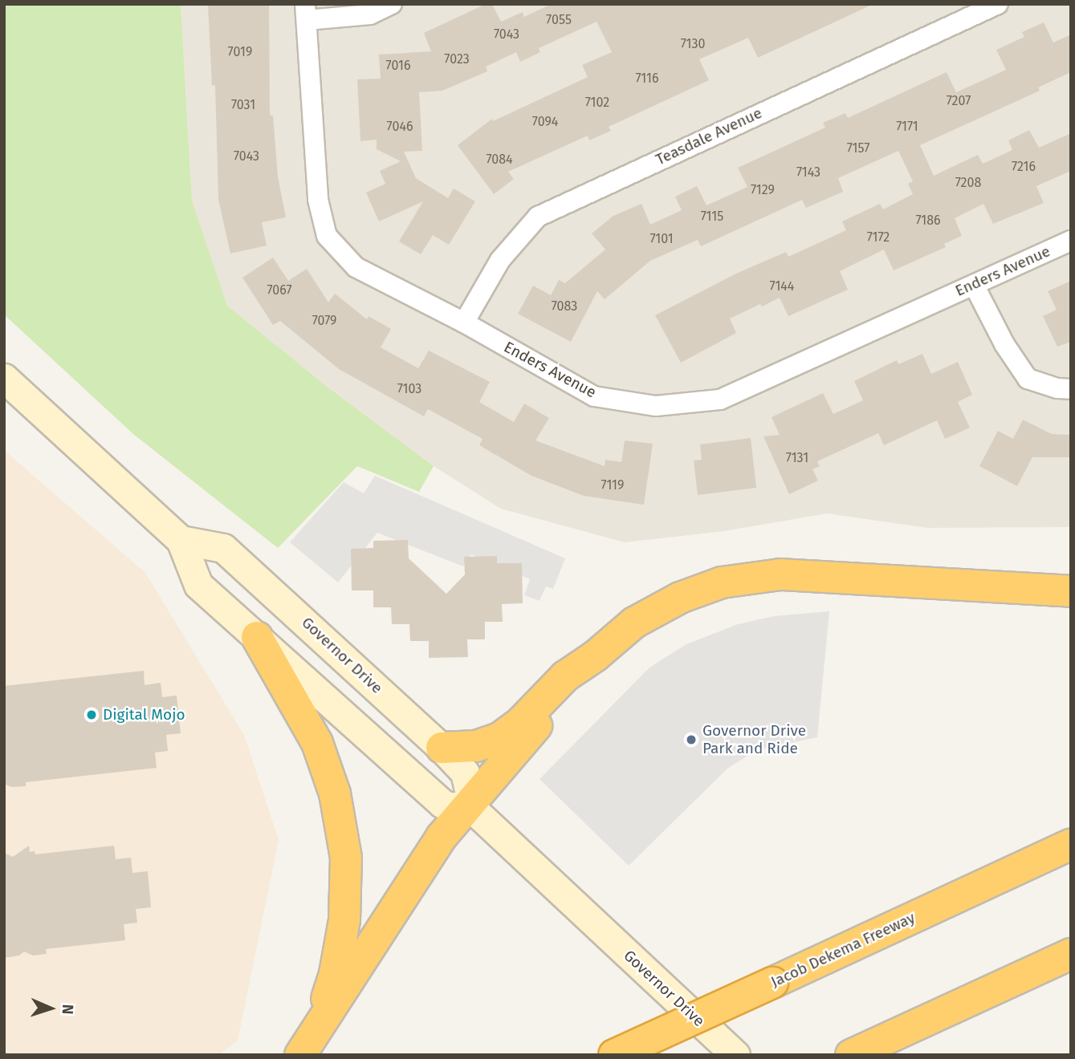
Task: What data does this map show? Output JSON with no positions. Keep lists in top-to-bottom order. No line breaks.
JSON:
{"streets":{"highway":["Jacob Dekema Freeway"],"main road":["Governor Drive"],"street":["Teasdale Avenue","Enders Avenue"]},"crossings":[["Teasdale Avenue","Enders Avenue"]],"places":["Digital Mojo","Governor Drive Park and Ride"],"house_numbers":["7055","7043","7130","7019","7023","7016","7116","7207","7102","7031","7094","7046","7171","7157","7043","7084","7216","7143","7208","7129","7115","7186","7172","7101","7144","7067","7083","7079","7103","7131","7119"],"north":"right"}
